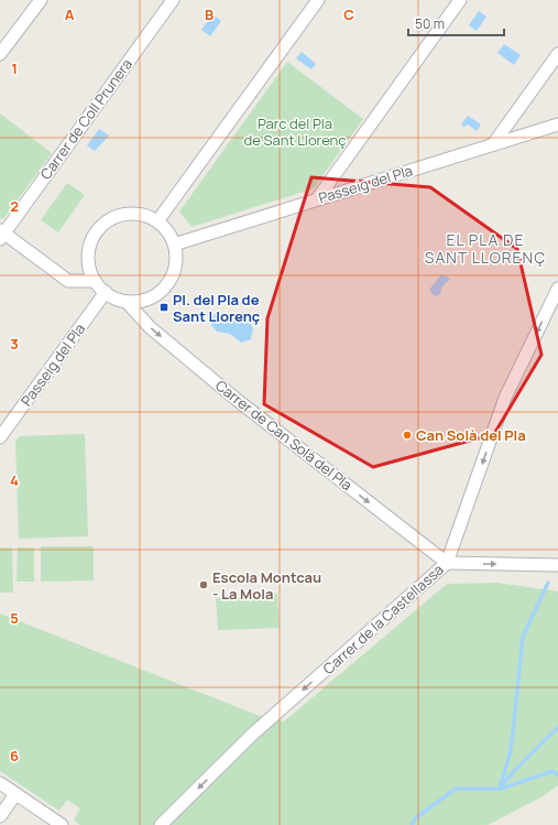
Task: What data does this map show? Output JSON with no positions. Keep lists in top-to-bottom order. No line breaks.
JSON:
{"streets":{"street":["Carrer de Coll Prunera","Passeig del Pla","Carrer de Can Solà del Pla","Carrer de la Castellassa"]},"crossings":[["Passeig del Pla","Carrer de Can Solà del Pla"],["Carrer de Can Solà del Pla","Carrer de la Castellassa"]],"one_way":["Carrer de Can Solà del Pla","Carrer de la Castellassa"],"districts":["EL PLA DE SANT LLORENÇ"],"parks":["Parc del Pla de Sant Llorenç"],"places":{"transit":["Pl. del Pla de Sant Llorenç"],"other":["Can Solà del Pla","Escola Montcau - La Mola"]},"scale_bar":"50 m","grid":{"columns":["A","B","C"],"rows":["1","2","3","4","5","6"]}}
